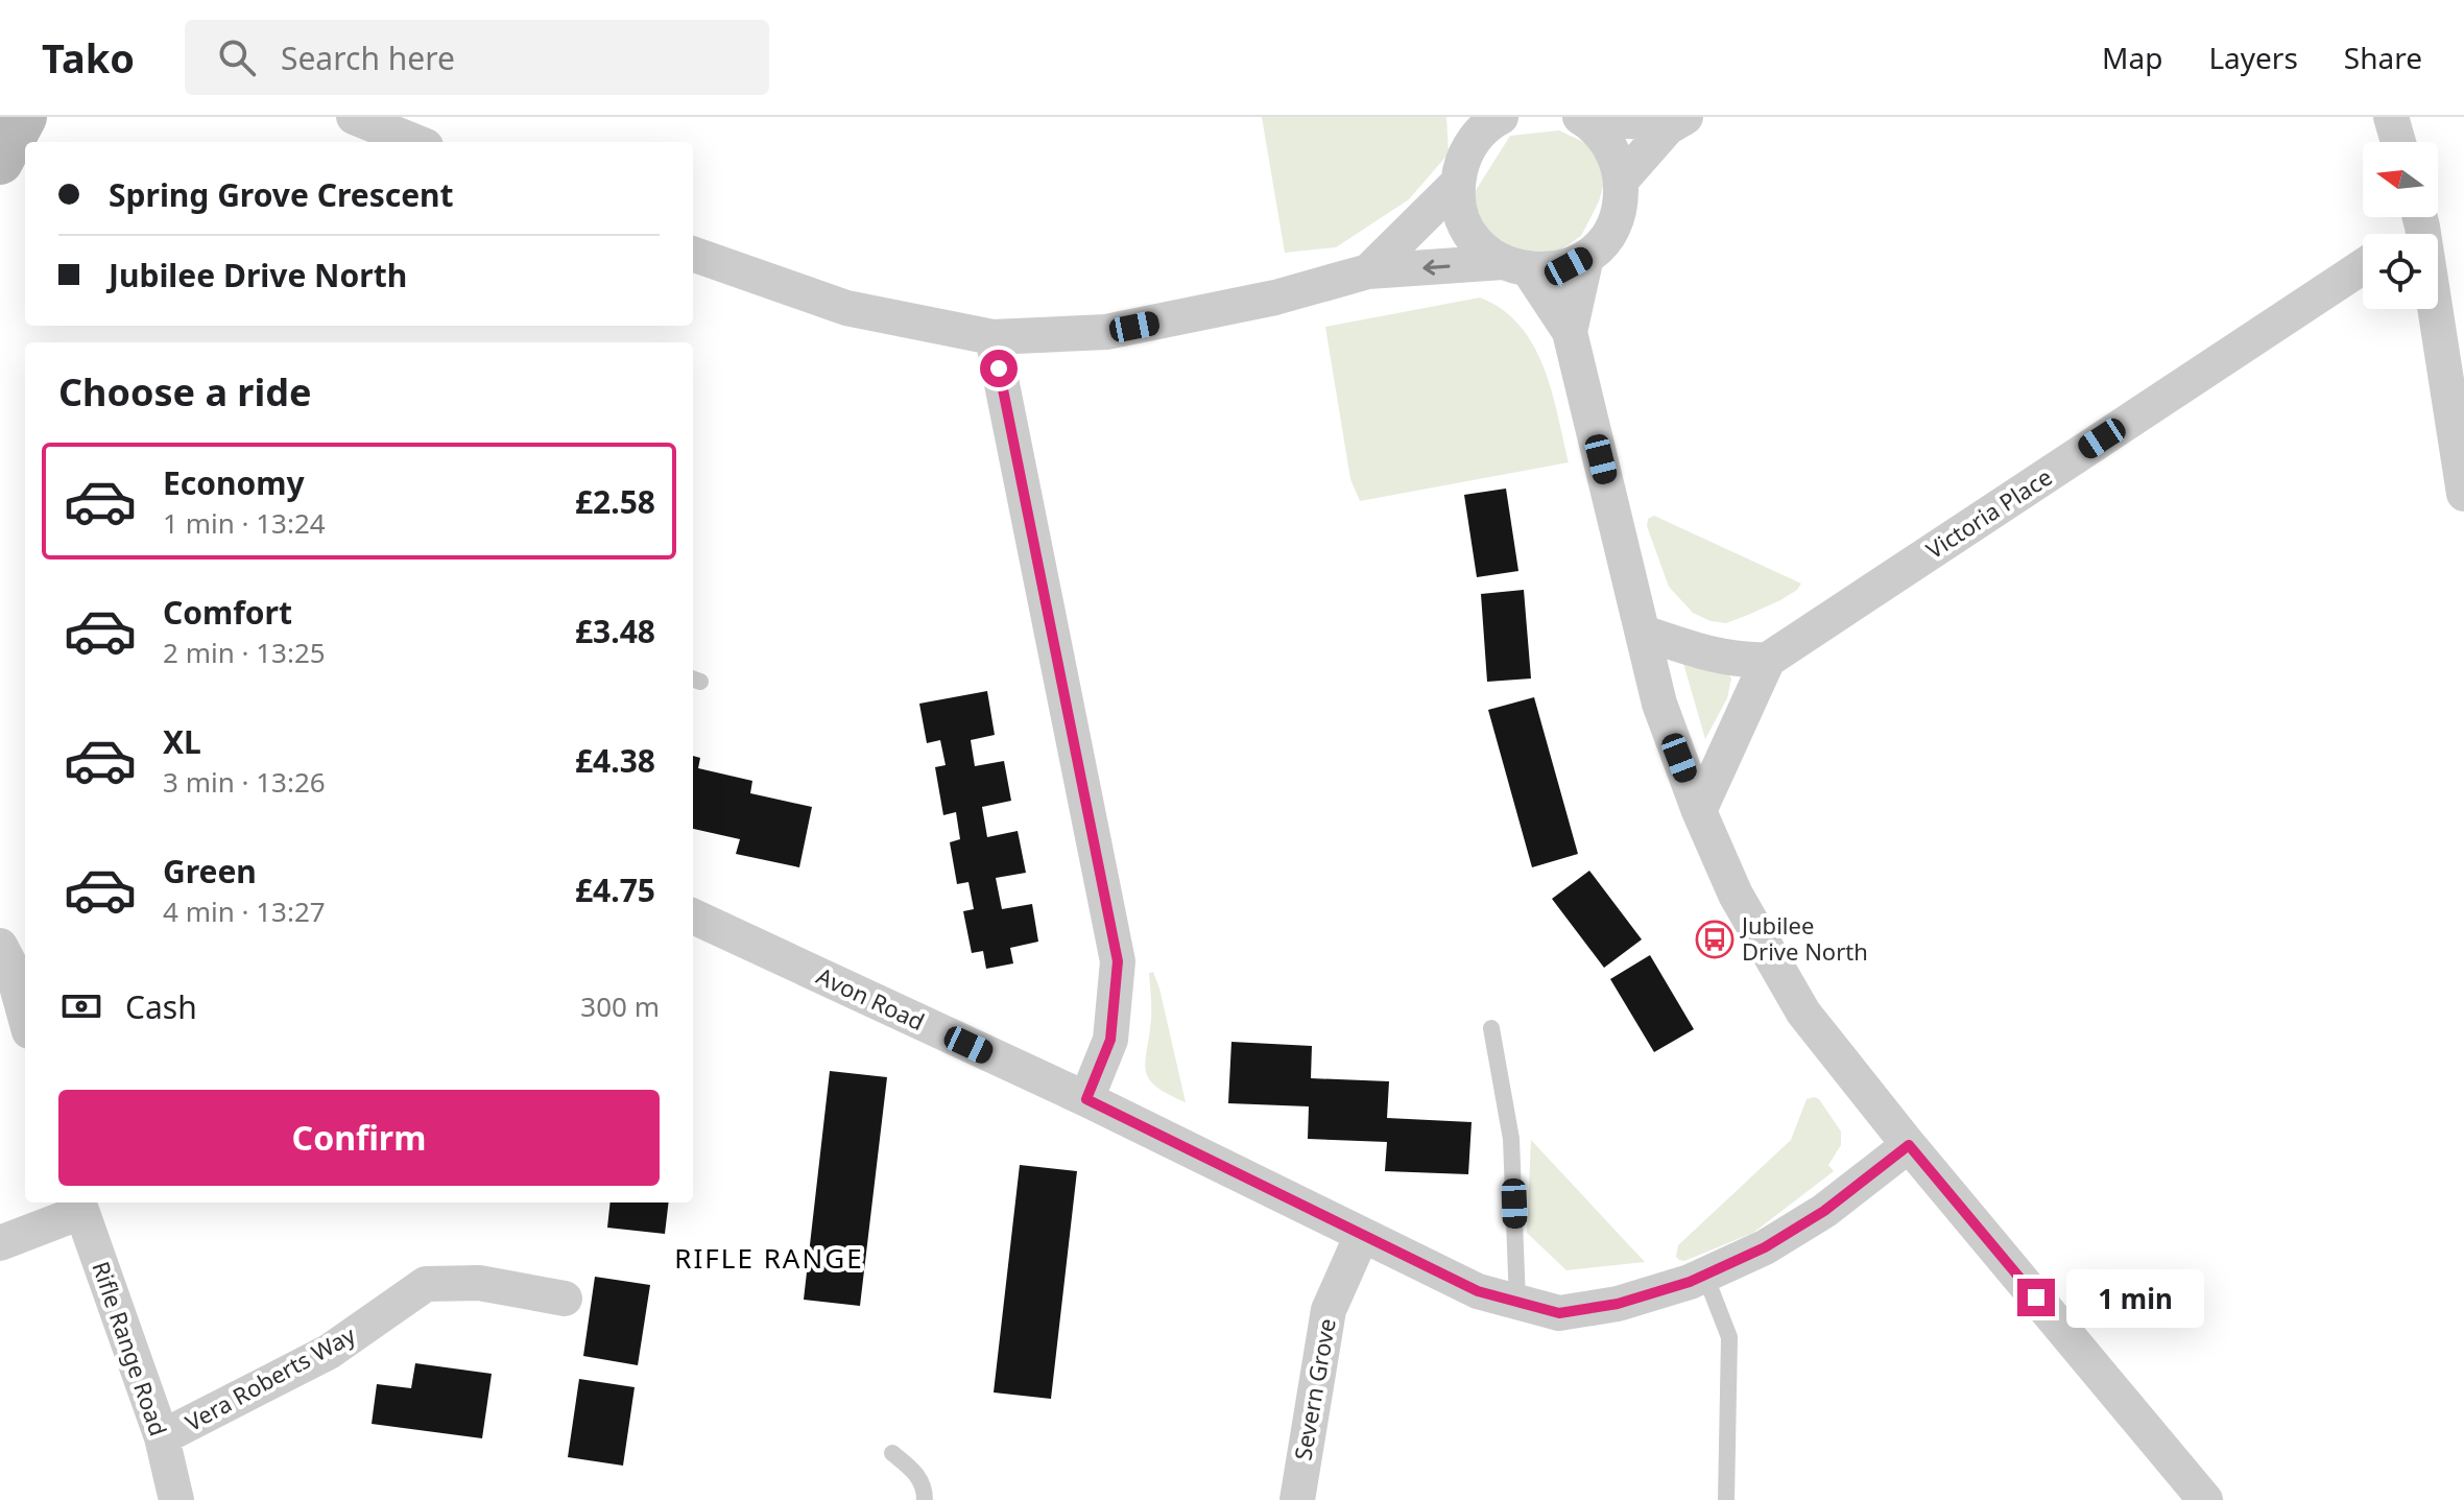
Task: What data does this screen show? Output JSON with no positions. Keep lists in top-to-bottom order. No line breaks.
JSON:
{"streets":{"street":["Victoria Place","Avon Road","Rifle Range Road","Vera Roberts Way","Severn Grove"]},"crossings":[["Avon Road","Severn Grove"],["Rifle Range Road","Vera Roberts Way"]],"districts":["RIFLE RANGE"],"places":{"bus stop":["Jubilee Drive North"]},"north":"left","page":{"header":"Tako","search":"Search here","nav":["Map","Layers","Share"],"banner":["Spring Grove Crescent","Jubilee Drive North"],"heading":"Choose a ride","list":[{"name":"Economy","note":"1 min · 13:24","value":"£2.58"},{"name":"Comfort","note":"2 min · 13:25","value":"£3.48"},{"name":"XL","note":"3 min · 13:26","value":"£4.38"},{"name":"Green","note":"4 min · 13:27","value":"£4.75"}],"pay":["Cash","300 m"],"buttons":"Confirm","bubble":"1 min"}}
